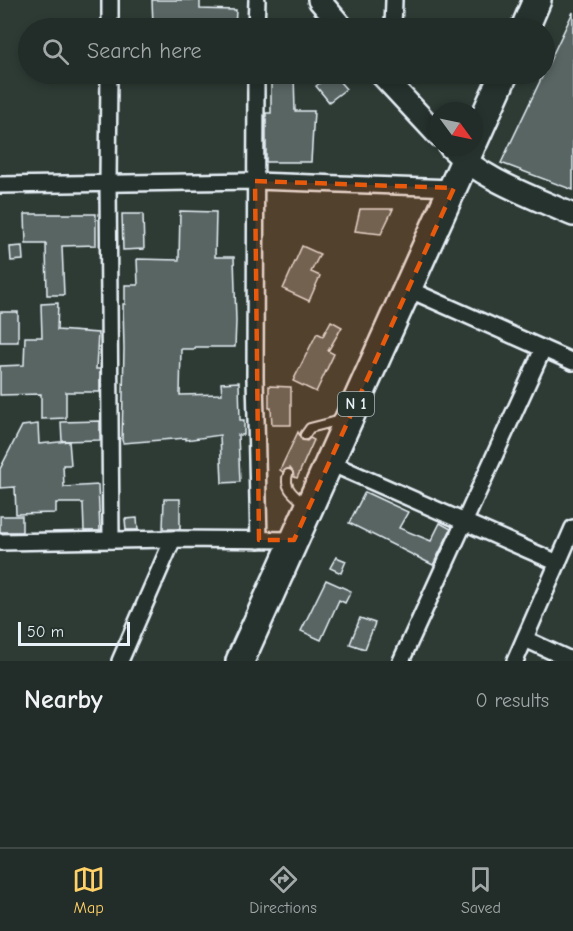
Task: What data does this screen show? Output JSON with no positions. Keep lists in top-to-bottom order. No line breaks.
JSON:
{"streets":{"highway":["N 1"]},"scale_bar":"50 m","north":"bottom right","page":{"search":"Search here","scale":"50 m","heading":["Nearby","0 results"],"nav":["Map","Directions","Saved"]}}
